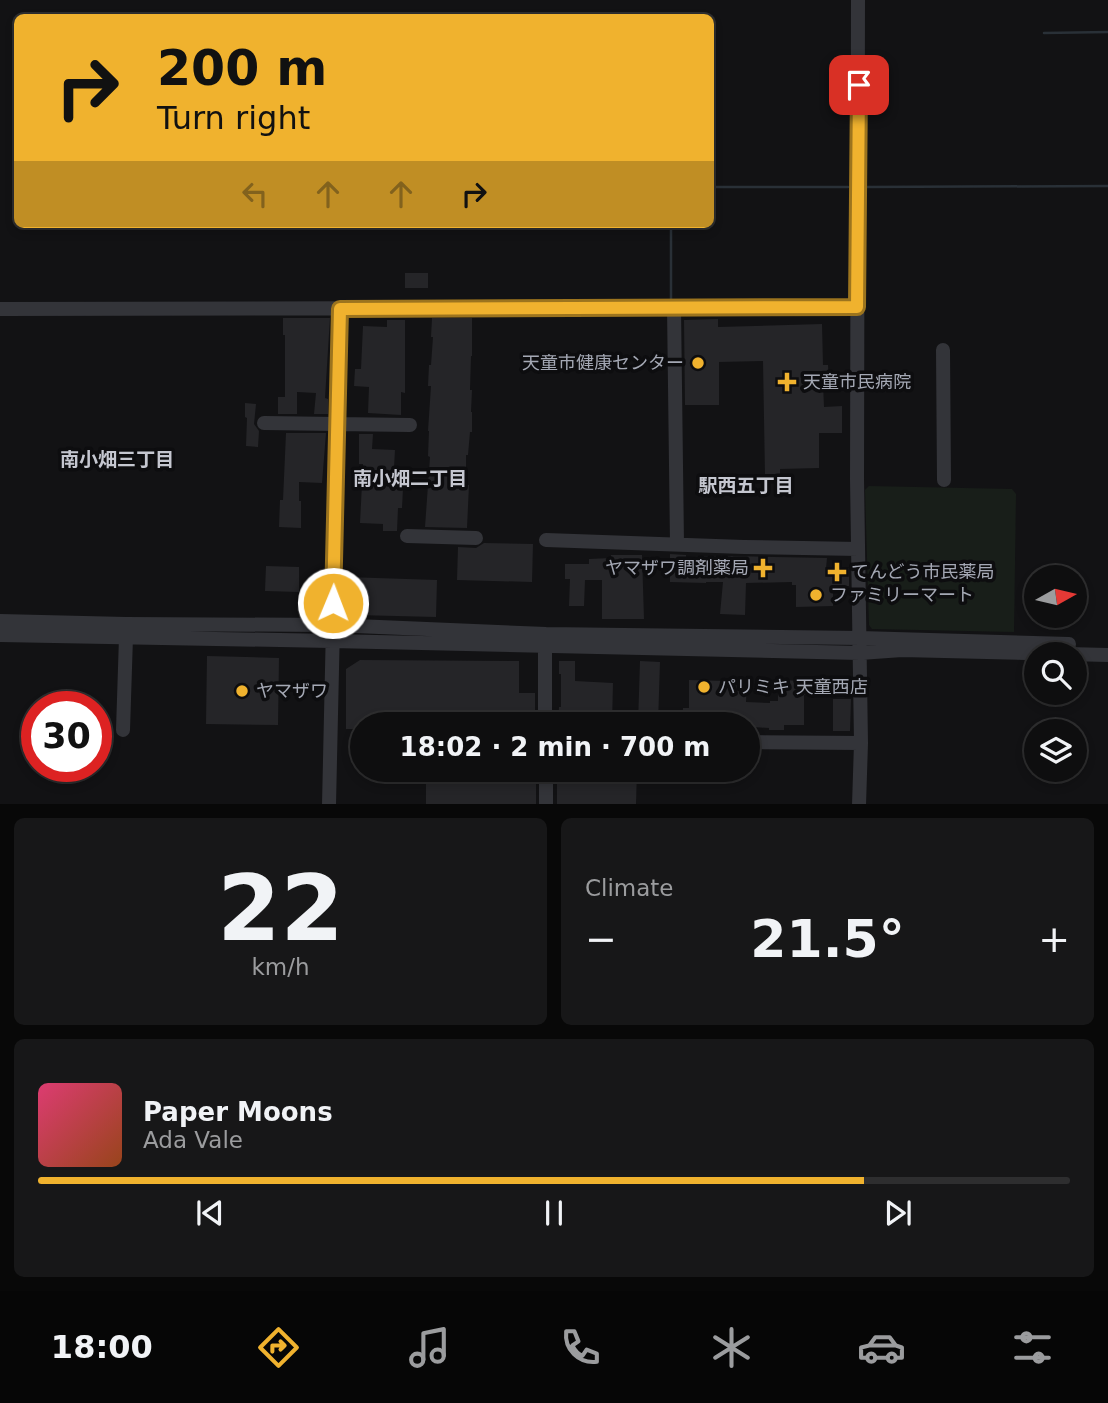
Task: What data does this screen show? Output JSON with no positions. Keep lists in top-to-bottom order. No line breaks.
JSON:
{"districts":["南小畑三丁目","南小畑二丁目","駅西五丁目"],"places":{"other":["天童市健康センター","ファミリーマート","パリミキ 天童西店","ヤマザワ"],"health":["天童市民病院","ヤマザワ調剤薬局","てんどう市民薬局"]},"north":"right","page":{"turn":["200 m","Turn right"],"limit":"30","trip":"18:02 · 2 min · 700 m","tile":[["22","km/h"],"Climate"],"heat":["−","21.5°","+"],"song":["Paper Moons","Ada Vale"],"tabs":"18:00"}}
